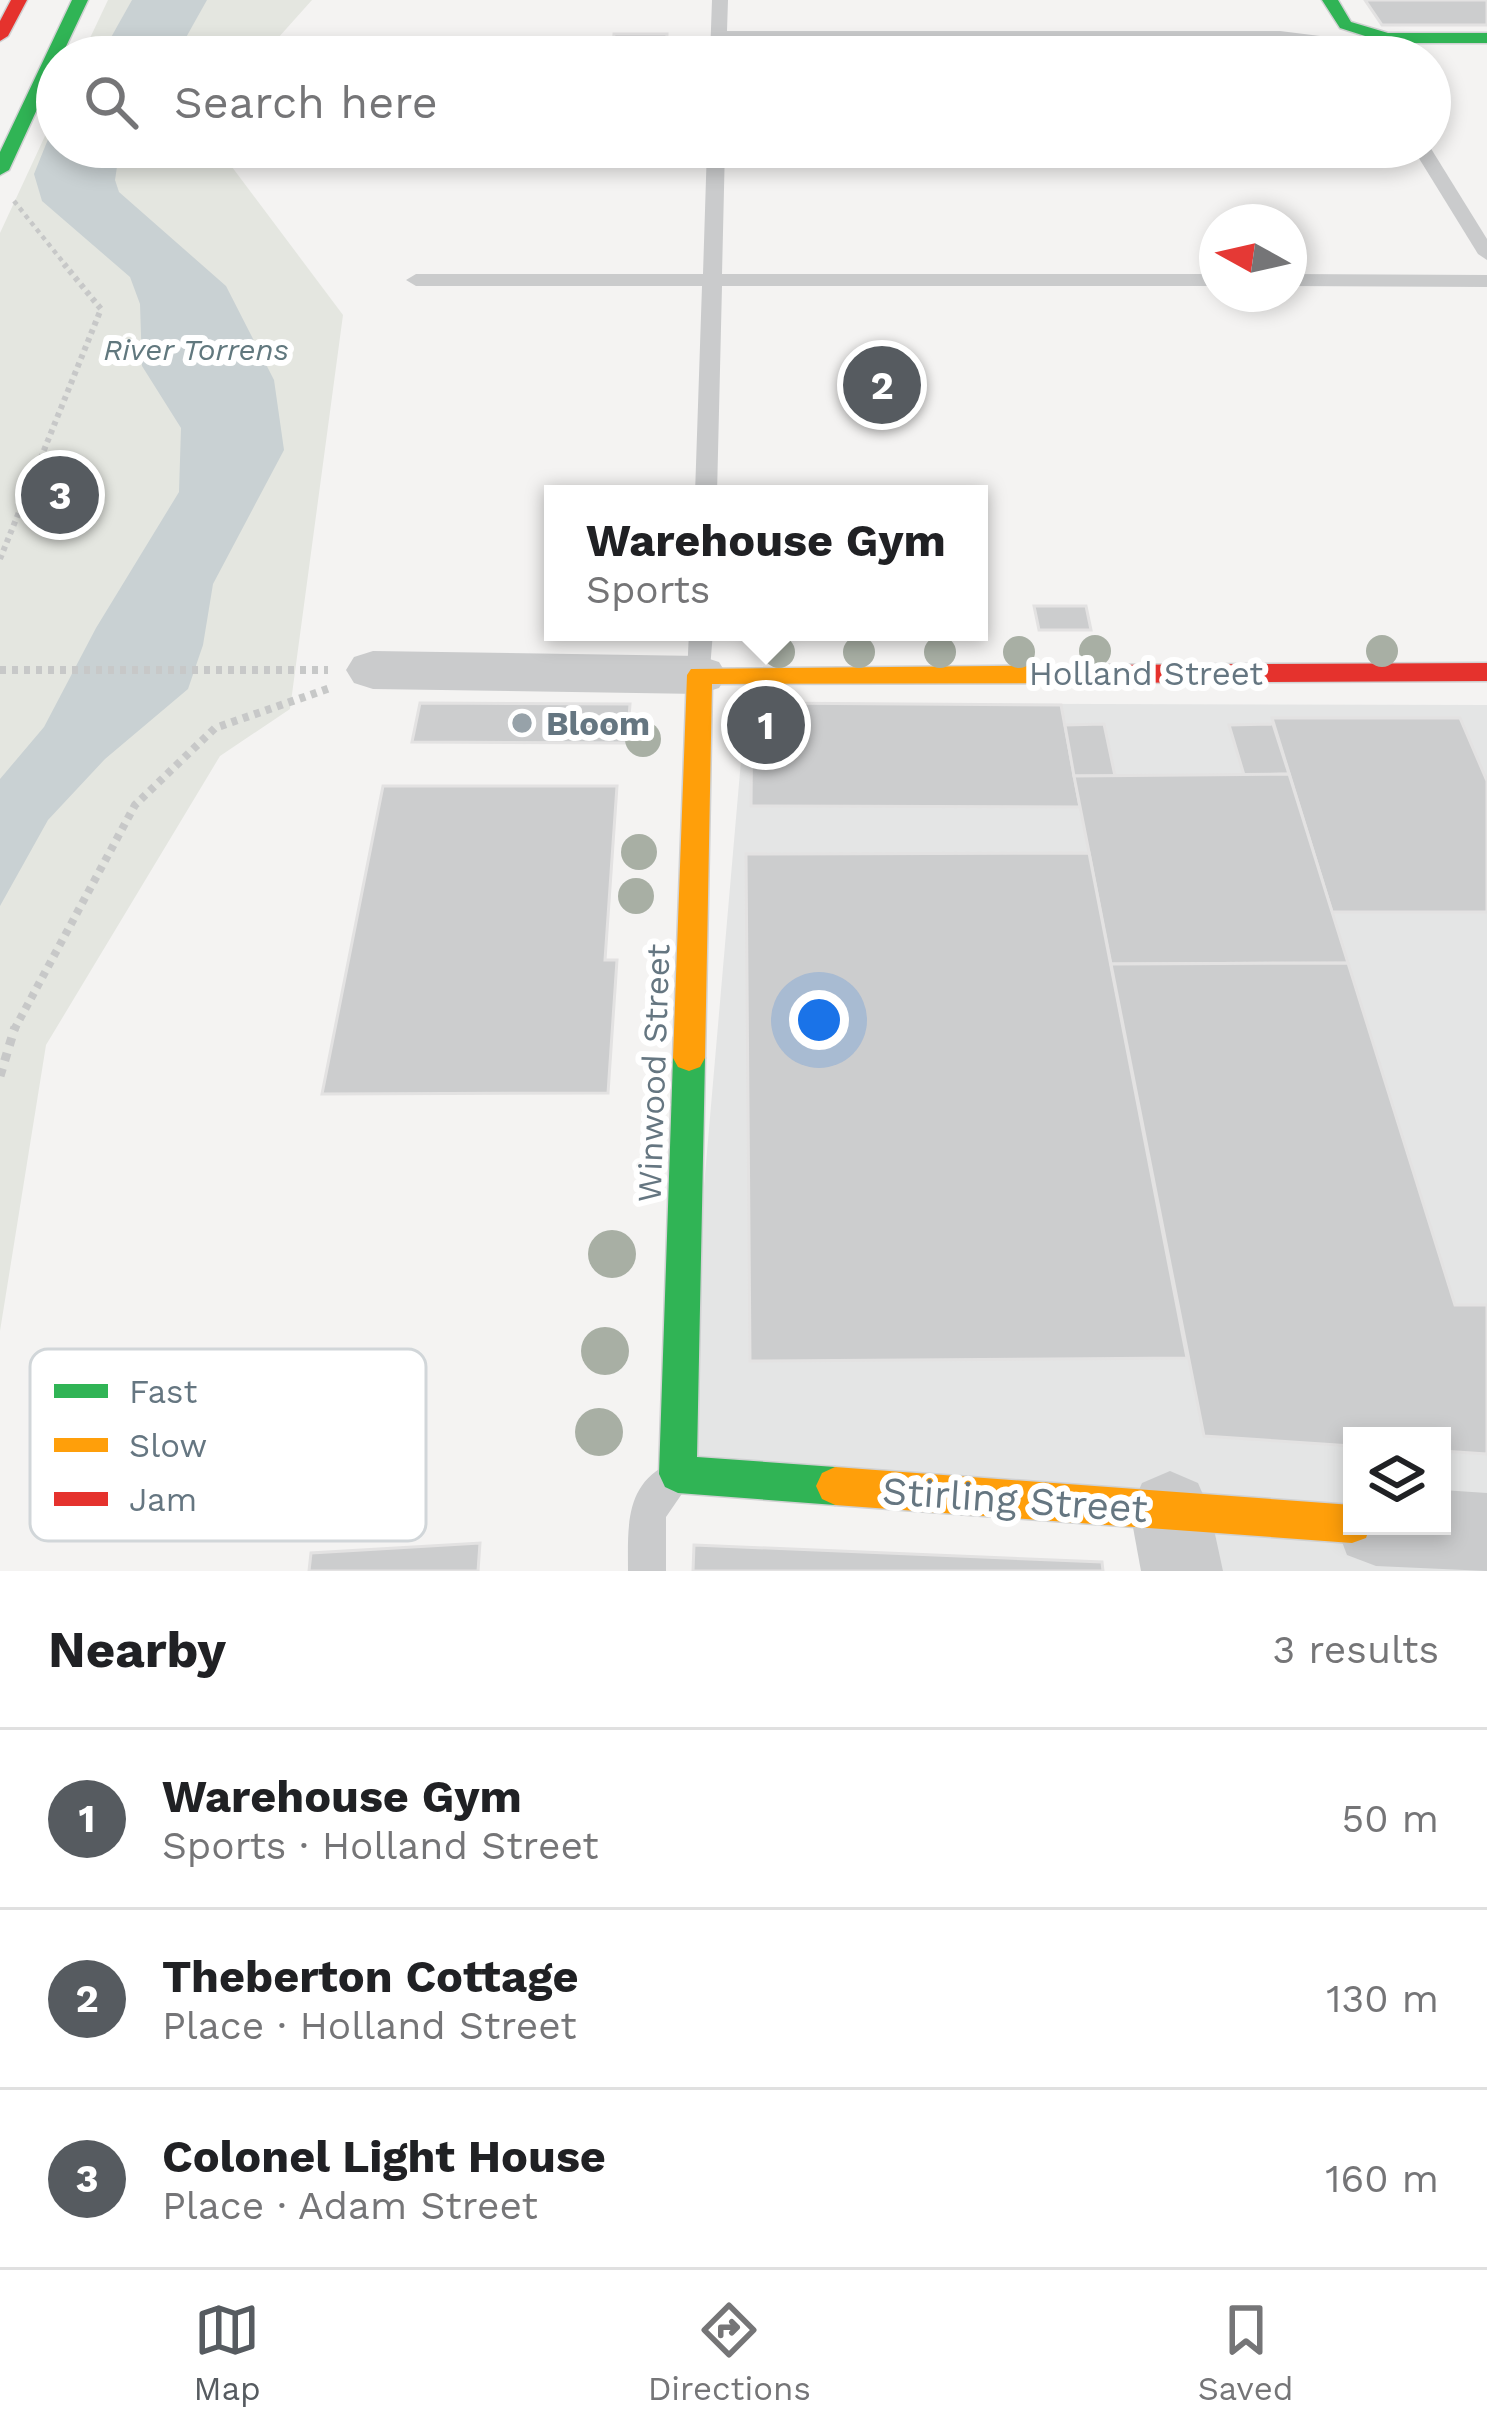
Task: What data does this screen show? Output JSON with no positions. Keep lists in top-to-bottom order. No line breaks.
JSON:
{"streets":{"street":["Holland Street","Winwood Street","Stirling Street"]},"crossings":[["Holland Street","Winwood Street"],["Winwood Street","Stirling Street"]],"water":["River Torrens"],"places":["Bloom"],"legend":["Fast","Slow","Jam"],"north":"left","page":{"search":"Search here","pins":["2","3","1"],"popup":["Warehouse Gym","Sports"],"heading":["Nearby","3 results"],"list":[{"mark":"1","name":"Warehouse Gym","note":"Sports · Holland Street","value":"50 m"},{"mark":"2","name":"Theberton Cottage","note":"Place · Holland Street","value":"130 m"},{"mark":"3","name":"Colonel Light House","note":"Place · Adam Street","value":"160 m"}],"nav":["Map","Directions","Saved"]}}
